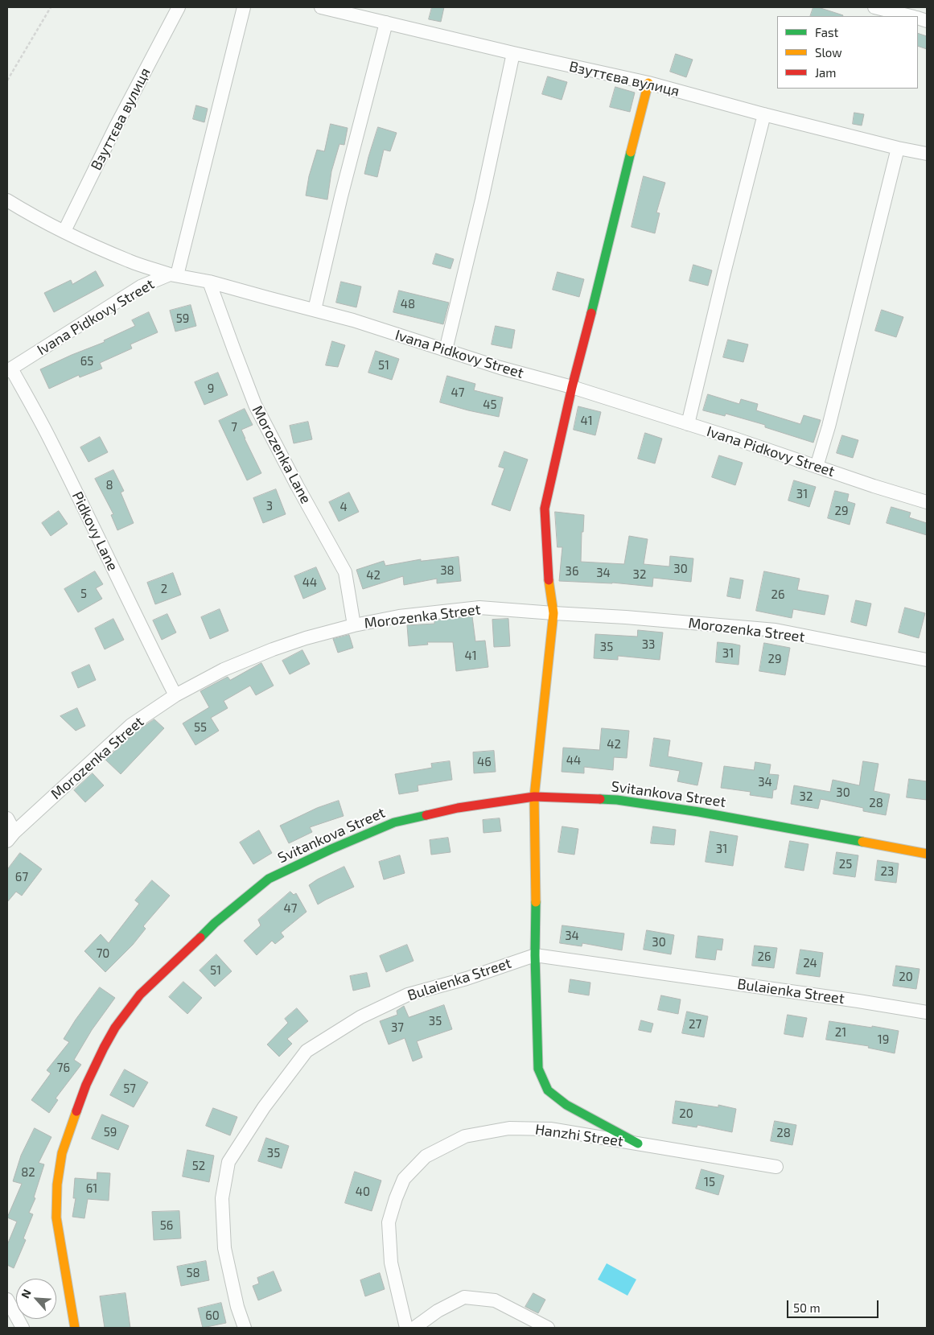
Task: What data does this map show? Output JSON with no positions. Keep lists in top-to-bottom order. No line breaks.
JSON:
{"streets":{"street":["Взуттєва вулиця","Ivana Pidkovy Street","Morozenka Lane","Pidkovy Lane","Morozenka Street","Svitankova Street","Bulaienka Street","Hanzhi Street"]},"crossings":[["Ivana Pidkovy Street","Morozenka Lane"],["Ivana Pidkovy Street","Pidkovy Lane"],["Morozenka Lane","Morozenka Street"],["Pidkovy Lane","Morozenka Street"]],"house_numbers":["48","59","65","51","9","47","45","41","7","8","31","3","4","29","30","38","36","34","32","42","44","2","5","26","33","35","31","41","29","55","42","44","46","34","30","32","28","31","25","23","67","47","34","30","70","26","24","51","20","35","27","37","21","19","76","57","20","59","28","35","52","82","15","61","40","56","58","60"],"legend":["Fast","Slow","Jam"],"scale_bar":"50 m","north":"top left"}
